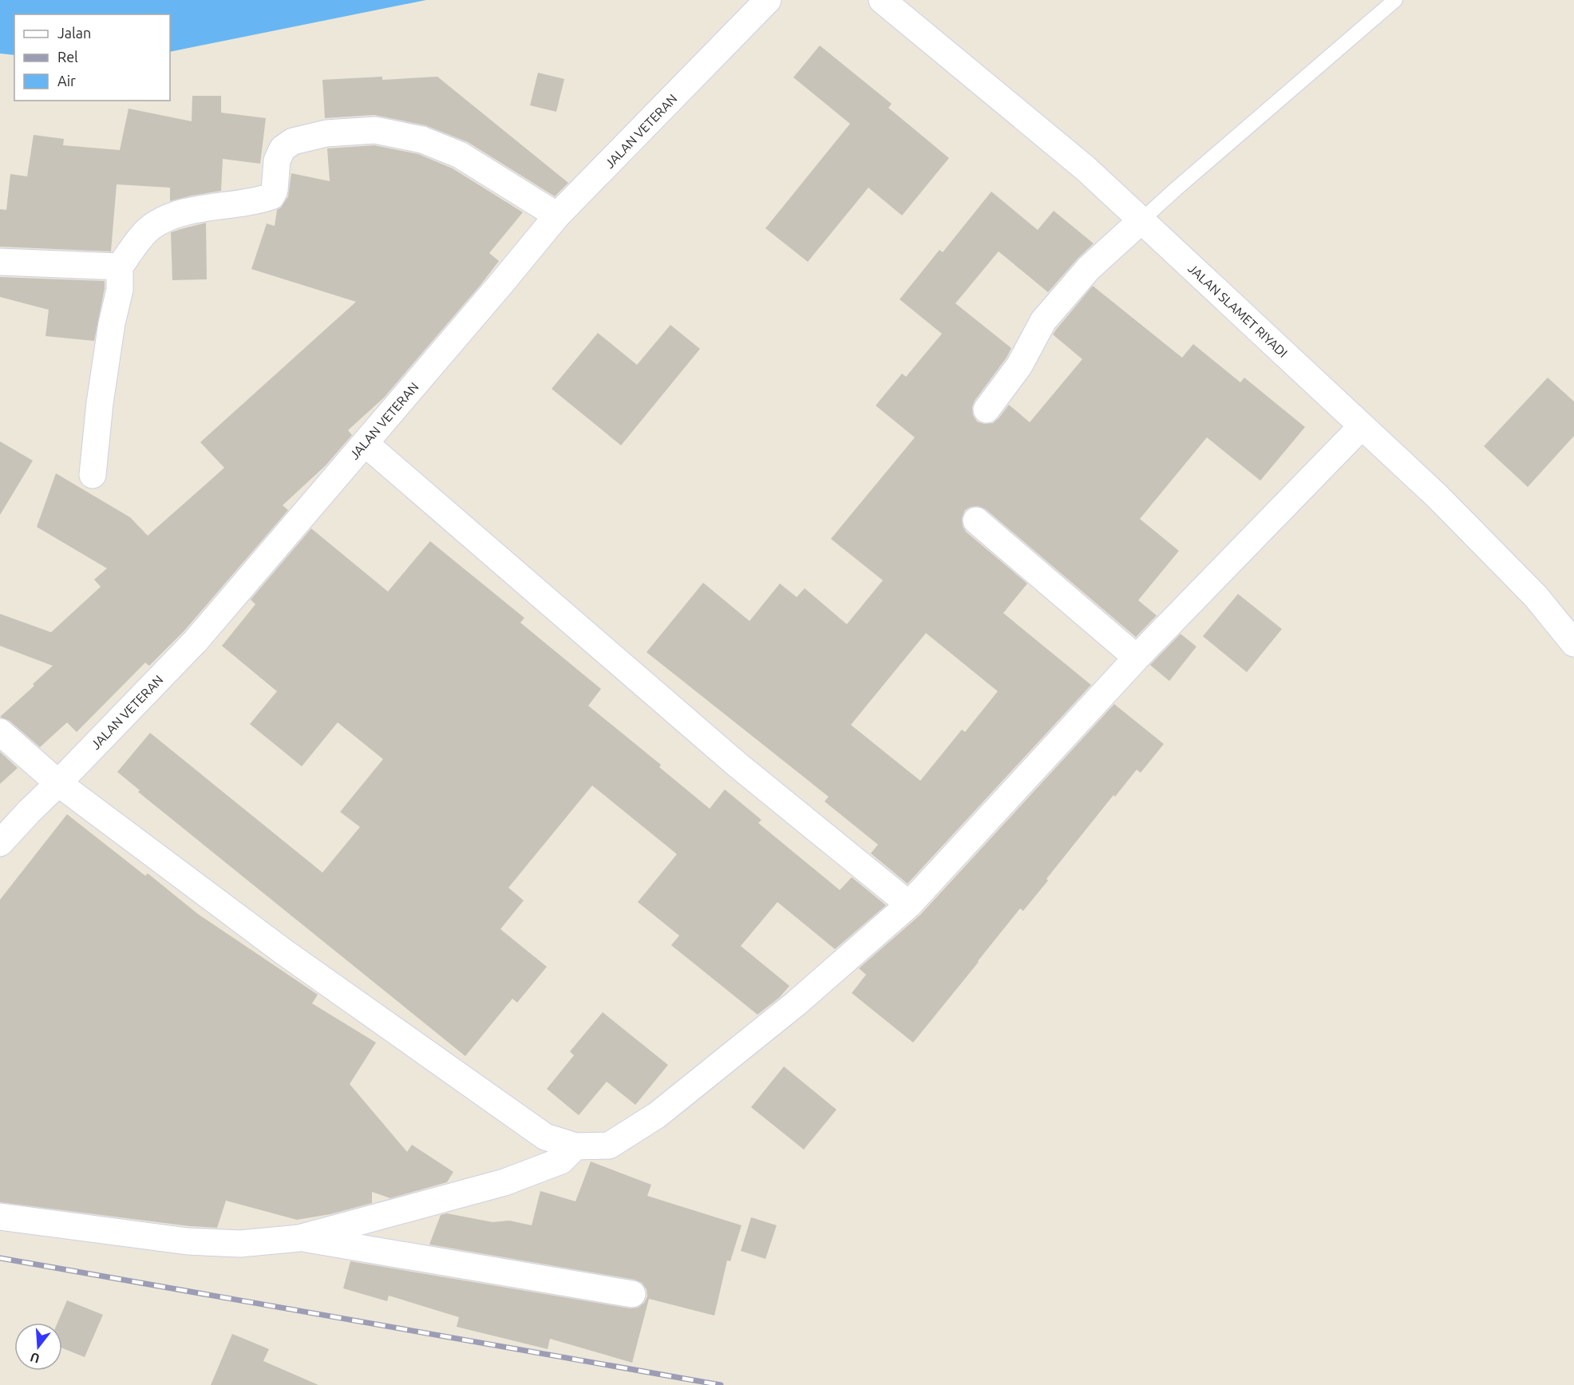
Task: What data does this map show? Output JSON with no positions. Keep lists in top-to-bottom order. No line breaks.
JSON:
{"streets":{"street":["JALAN VETERAN","JALAN SLAMET RIYADI"]},"legend":["Jalan","Rel","Air"],"north":"bottom"}
